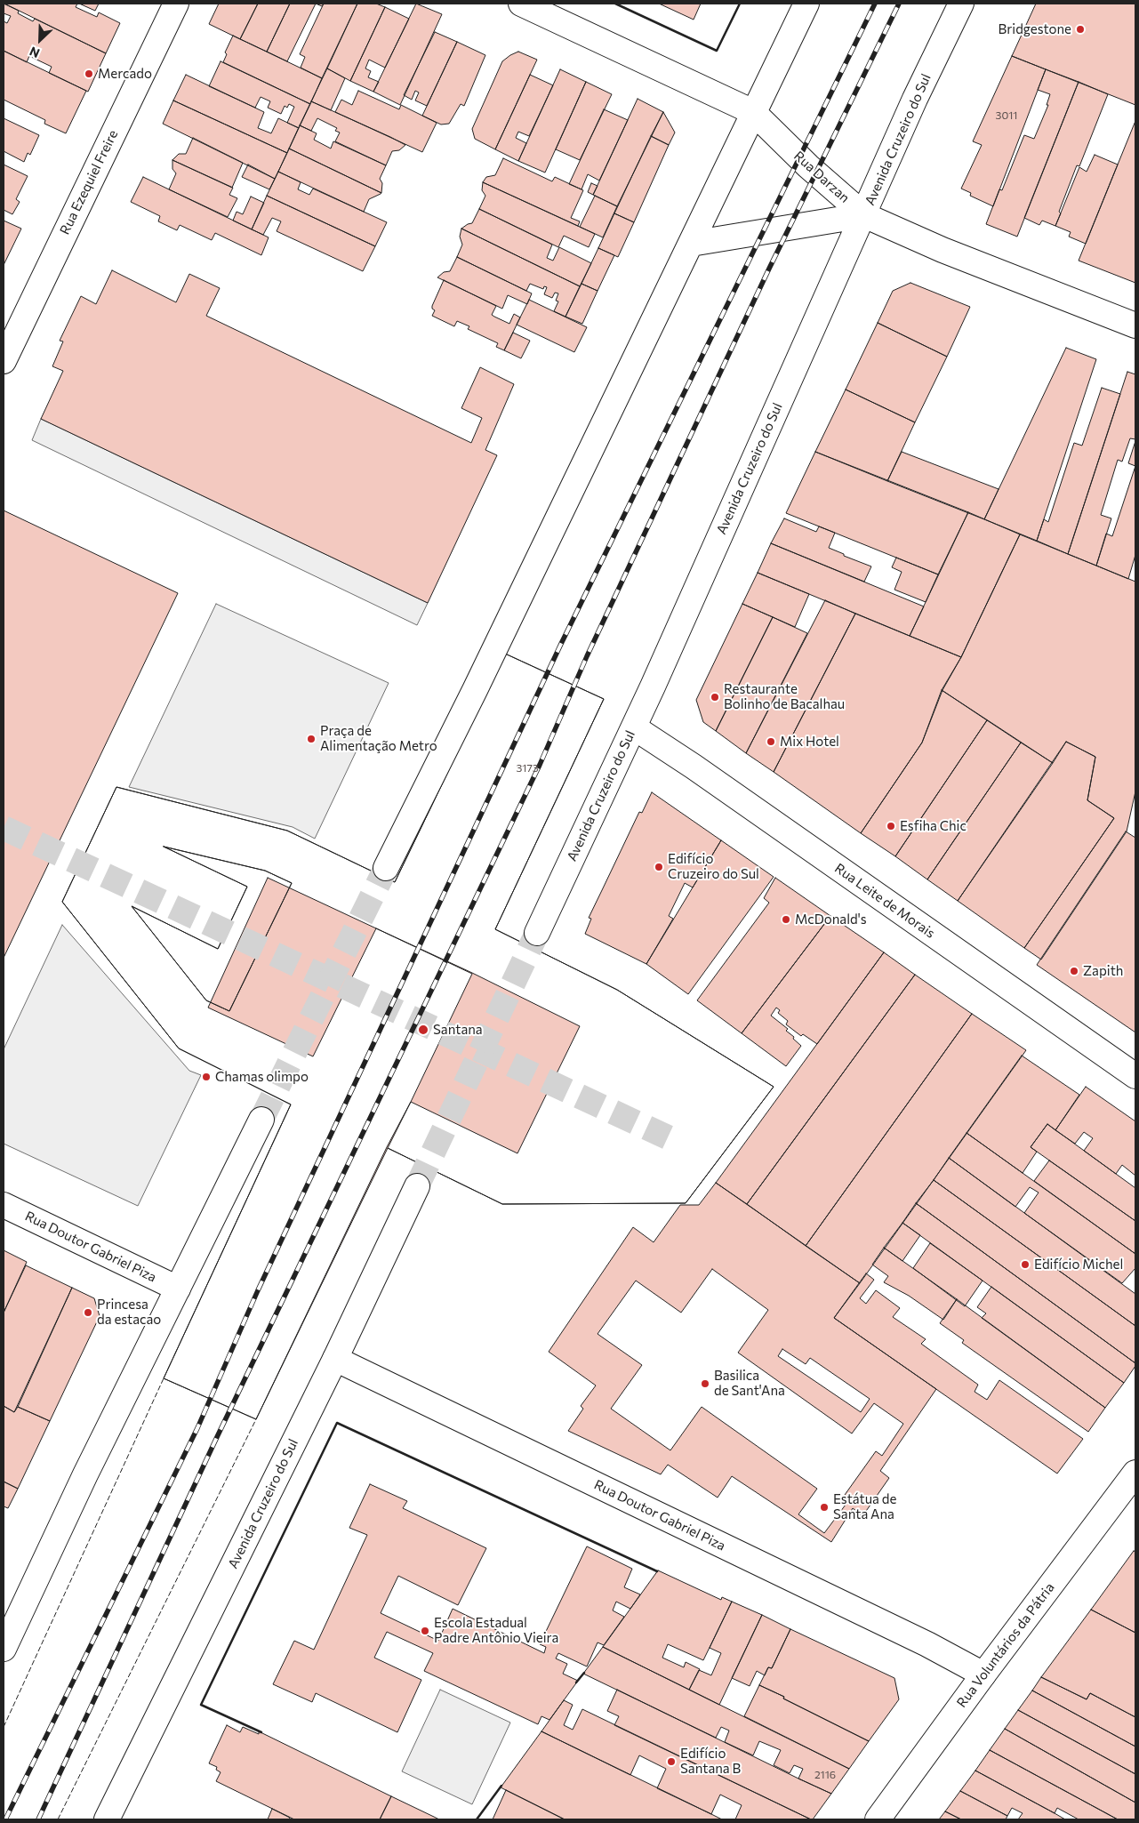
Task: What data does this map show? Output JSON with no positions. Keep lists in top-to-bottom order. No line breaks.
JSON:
{"streets":{"main road":["Avenida Cruzeiro do Sul","Rua Darzan","Rua Ezequiel Freire","Rua Leite de Morais","Rua Doutor Gabriel Piza","Rua Voluntários da Pátria"]},"crossings":[["Avenida Cruzeiro do Sul","Rua Darzan"],["Avenida Cruzeiro do Sul","Rua Leite de Morais"],["Avenida Cruzeiro do Sul","Rua Doutor Gabriel Piza"],["Rua Doutor Gabriel Piza","Rua Voluntários da Pátria"]],"places":["Bridgestone","Mercado","Restaurante Bolinho de Bacalhau","Praça de Alimentação Metro","Mix Hotel","Esfiha Chic","Edifício Cruzeiro do Sul","McDonald's","Zapith","Santana","Chamas olimpo","Edifício Michel","Princesa da estacao","Basilica de Sant'Ana","Estátua de Santa Ana","Escola Estadual Padre Antônio Vieira","Edifício Santana B"],"house_numbers":["3011","3173","2116"],"north":"bottom left"}
